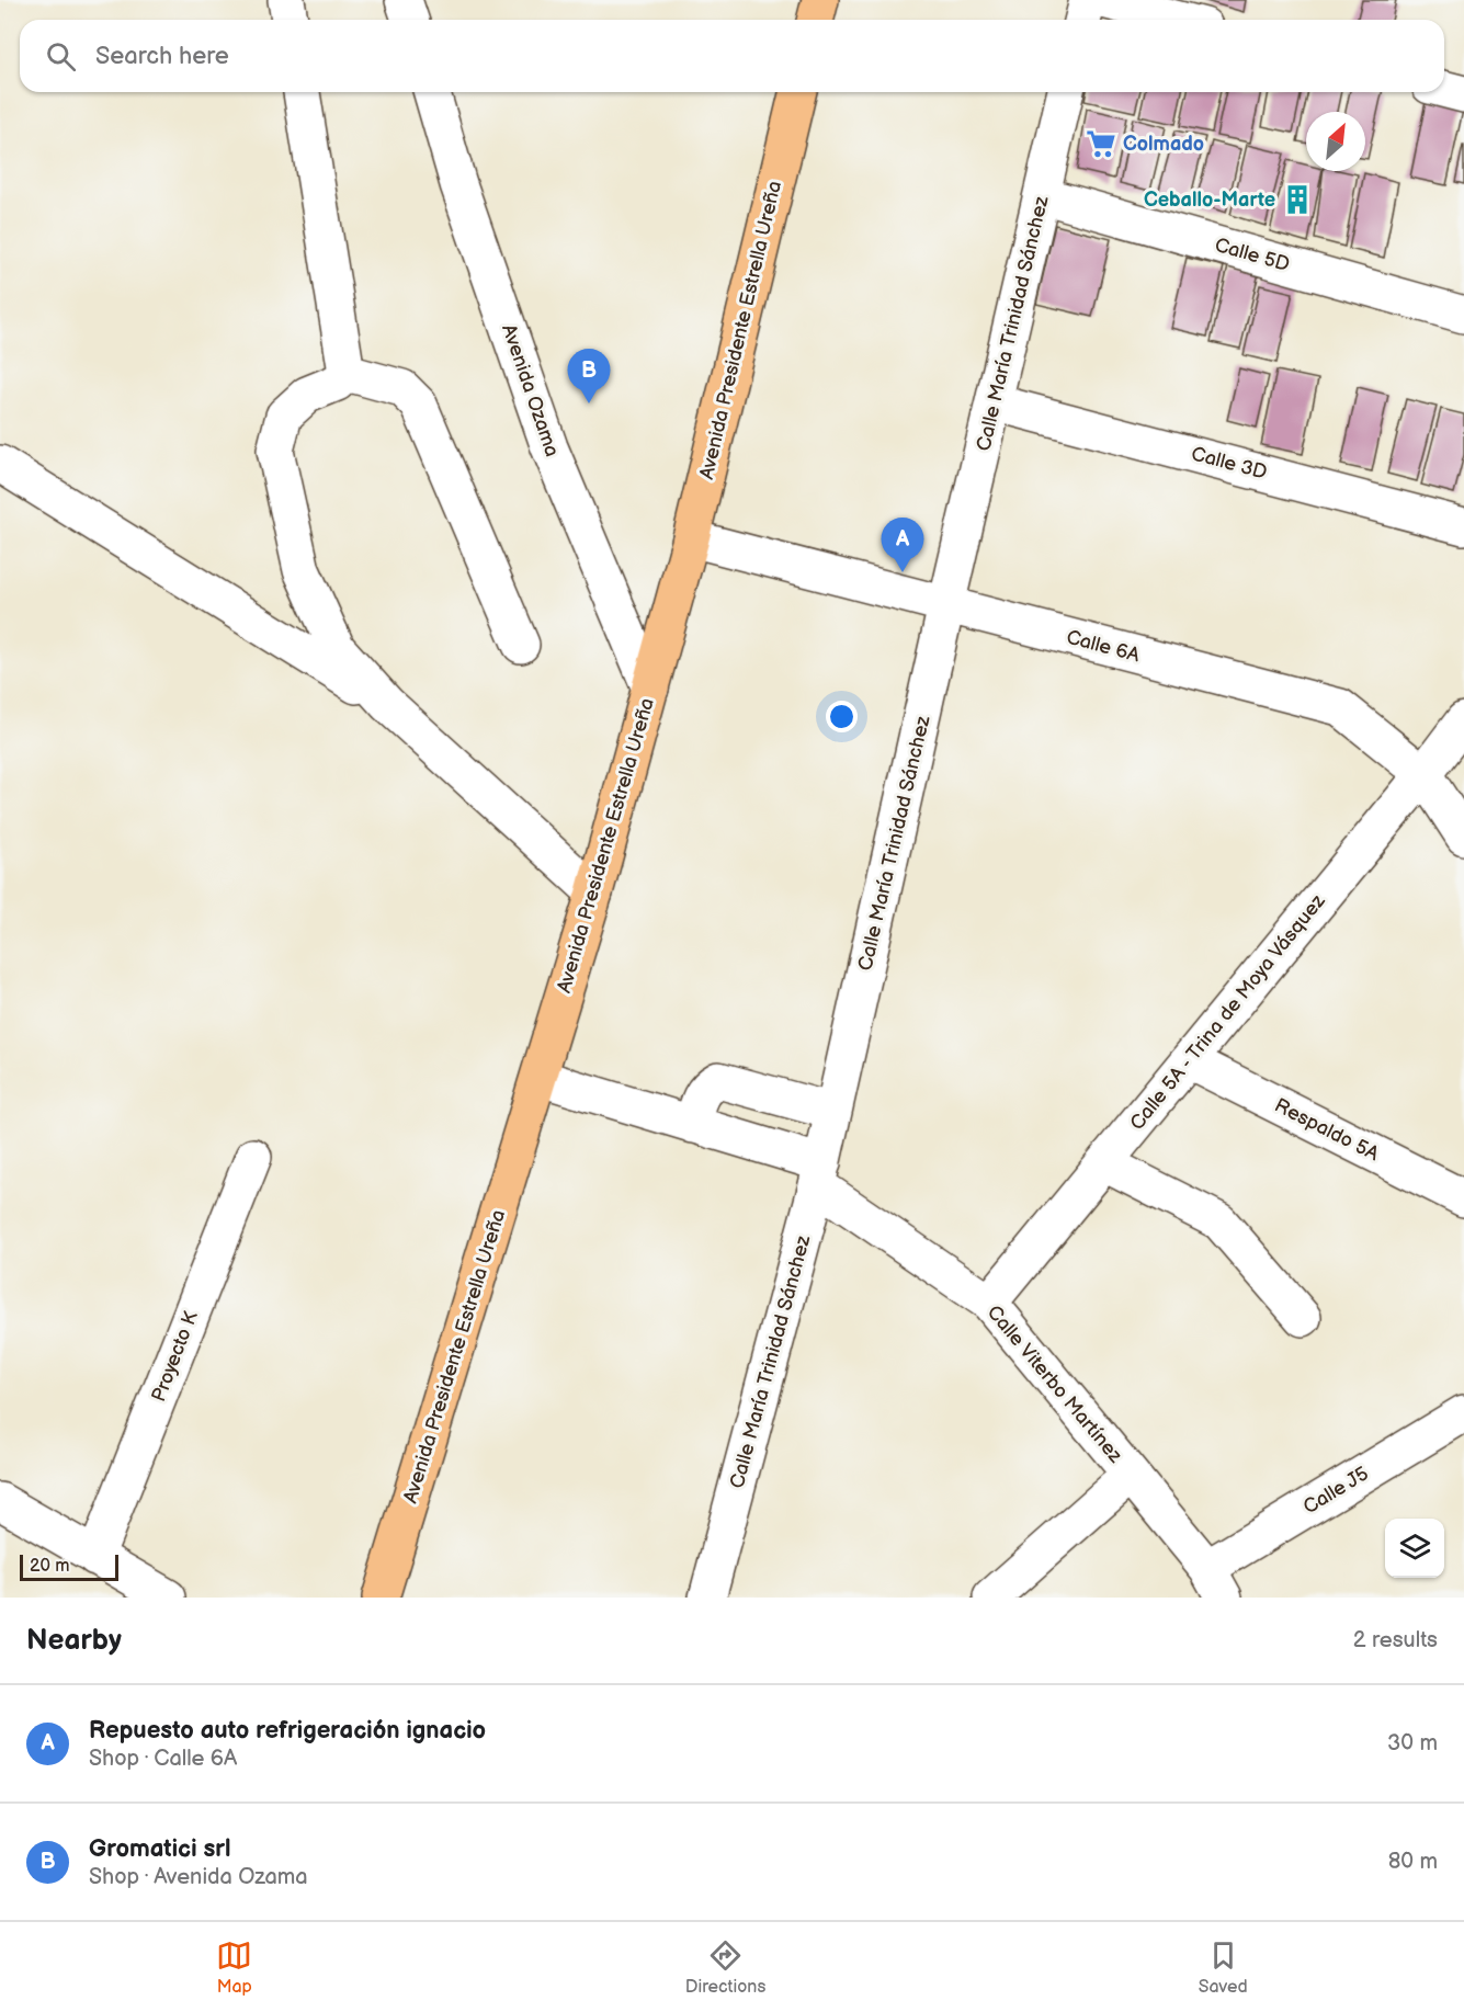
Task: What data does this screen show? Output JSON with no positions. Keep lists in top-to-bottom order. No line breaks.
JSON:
{"streets":{"main road":["Avenida Presidente Estrella Ureña"],"street":["Calle 5D","Calle María Trinidad Sánchez","Avenida Ozama","Calle 3D","Calle 6A","Calle 5A - Trina de Moya Vásquez","Respaldo 5A","Proyecto K","Calle Viterbo Martínez","Calle J5"]},"crossings":[["Calle 5D","Calle María Trinidad Sánchez"],["Calle María Trinidad Sánchez","Calle 3D"],["Calle María Trinidad Sánchez","Calle 6A"],["Calle María Trinidad Sánchez","Calle Viterbo Martínez"],["Avenida Presidente Estrella Ureña","Avenida Ozama"],["Avenida Presidente Estrella Ureña","Calle 6A"],["Avenida Presidente Estrella Ureña","Calle Viterbo Martínez"],["Calle 6A","Calle 5A - Trina de Moya Vásquez"],["Calle 5A - Trina de Moya Vásquez","Respaldo 5A"],["Calle 5A - Trina de Moya Vásquez","Calle Viterbo Martínez"],["Calle Viterbo Martínez","Calle J5"]],"places":{"supermarket":["Colmado"],"building":["Ceballo-Marte"]},"scale_bar":"20 m","north":"top right","page":{"search":"Search here","pins":["B","A"],"scale":"20 m","heading":["Nearby","2 results"],"list":[{"mark":"A","name":"Repuesto auto refrigeración ignacio","note":"Shop · Calle 6A","value":"30 m"},{"mark":"B","name":"Gromatici srl","note":"Shop · Avenida Ozama","value":"80 m"}],"nav":["Map","Directions","Saved"]}}
